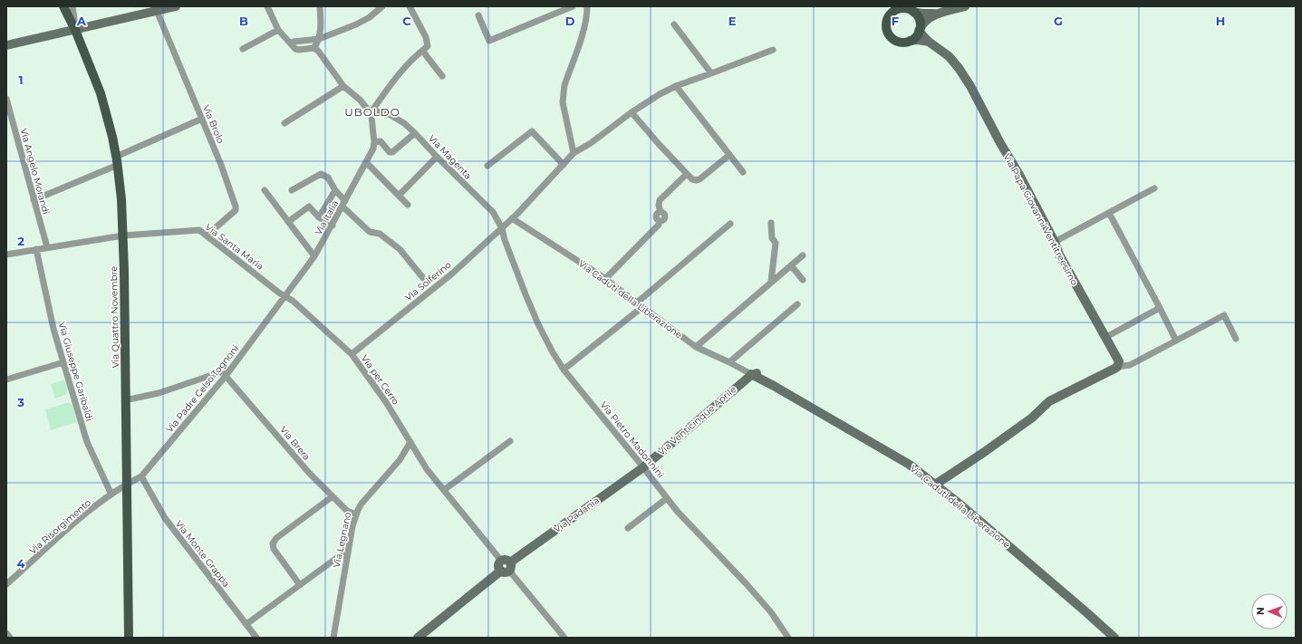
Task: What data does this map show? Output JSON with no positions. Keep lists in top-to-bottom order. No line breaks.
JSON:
{"streets":{"main road":["Via Quattro Novembre"],"street":["Via Brolo","Via Magenta","Via Angelo Morandi","Via Italia","Via Papa Giovanni Ventitreesimo","Via Santa Maria","Via Solferino","Via Caduti della Liberazione","Via Giuseppe Garibaldi","Via per Cerro","Via Padre Celso Tognoni","Via Venticinque Aprile","Via Pietro Madonnini","Via Brera","Via Padania","Via Risorgimento","Via Legnano","Via Monte Grappa"]},"crossings":[["Via Brolo","Via Santa Maria"],["Via Magenta","Via Solferino"],["Via Magenta","Via Pietro Madonnini"],["Via Angelo Morandi","Via Santa Maria"],["Via Italia","Via Santa Maria"],["Via Italia","Via per Cerro"],["Via Italia","Via Padre Celso Tognoni"],["Via Santa Maria","Via Quattro Novembre"],["Via Santa Maria","Via Giuseppe Garibaldi"],["Via Santa Maria","Via per Cerro"],["Via Santa Maria","Via Padre Celso Tognoni"],["Via Solferino","Via Caduti della Liberazione"],["Via Solferino","Via per Cerro"],["Via Solferino","Via Pietro Madonnini"],["Via Caduti della Liberazione","Via Venticinque Aprile"],["Via Quattro Novembre","Via Padre Celso Tognoni"],["Via Quattro Novembre","Via Risorgimento"],["Via Giuseppe Garibaldi","Via Risorgimento"],["Via per Cerro","Via Padre Celso Tognoni"],["Via per Cerro","Via Padania"],["Via per Cerro","Via Legnano"],["Via Padre Celso Tognoni","Via Brera"],["Via Padre Celso Tognoni","Via Risorgimento"],["Via Padre Celso Tognoni","Via Monte Grappa"],["Via Venticinque Aprile","Via Pietro Madonnini"],["Via Venticinque Aprile","Via Padania"],["Via Pietro Madonnini","Via Padania"],["Via Brera","Via Legnano"]],"districts":["UBOLDO"],"north":"left","grid":{"columns":["A","B","C","D","E","F","G","H"],"rows":["1","2","3","4"]}}
